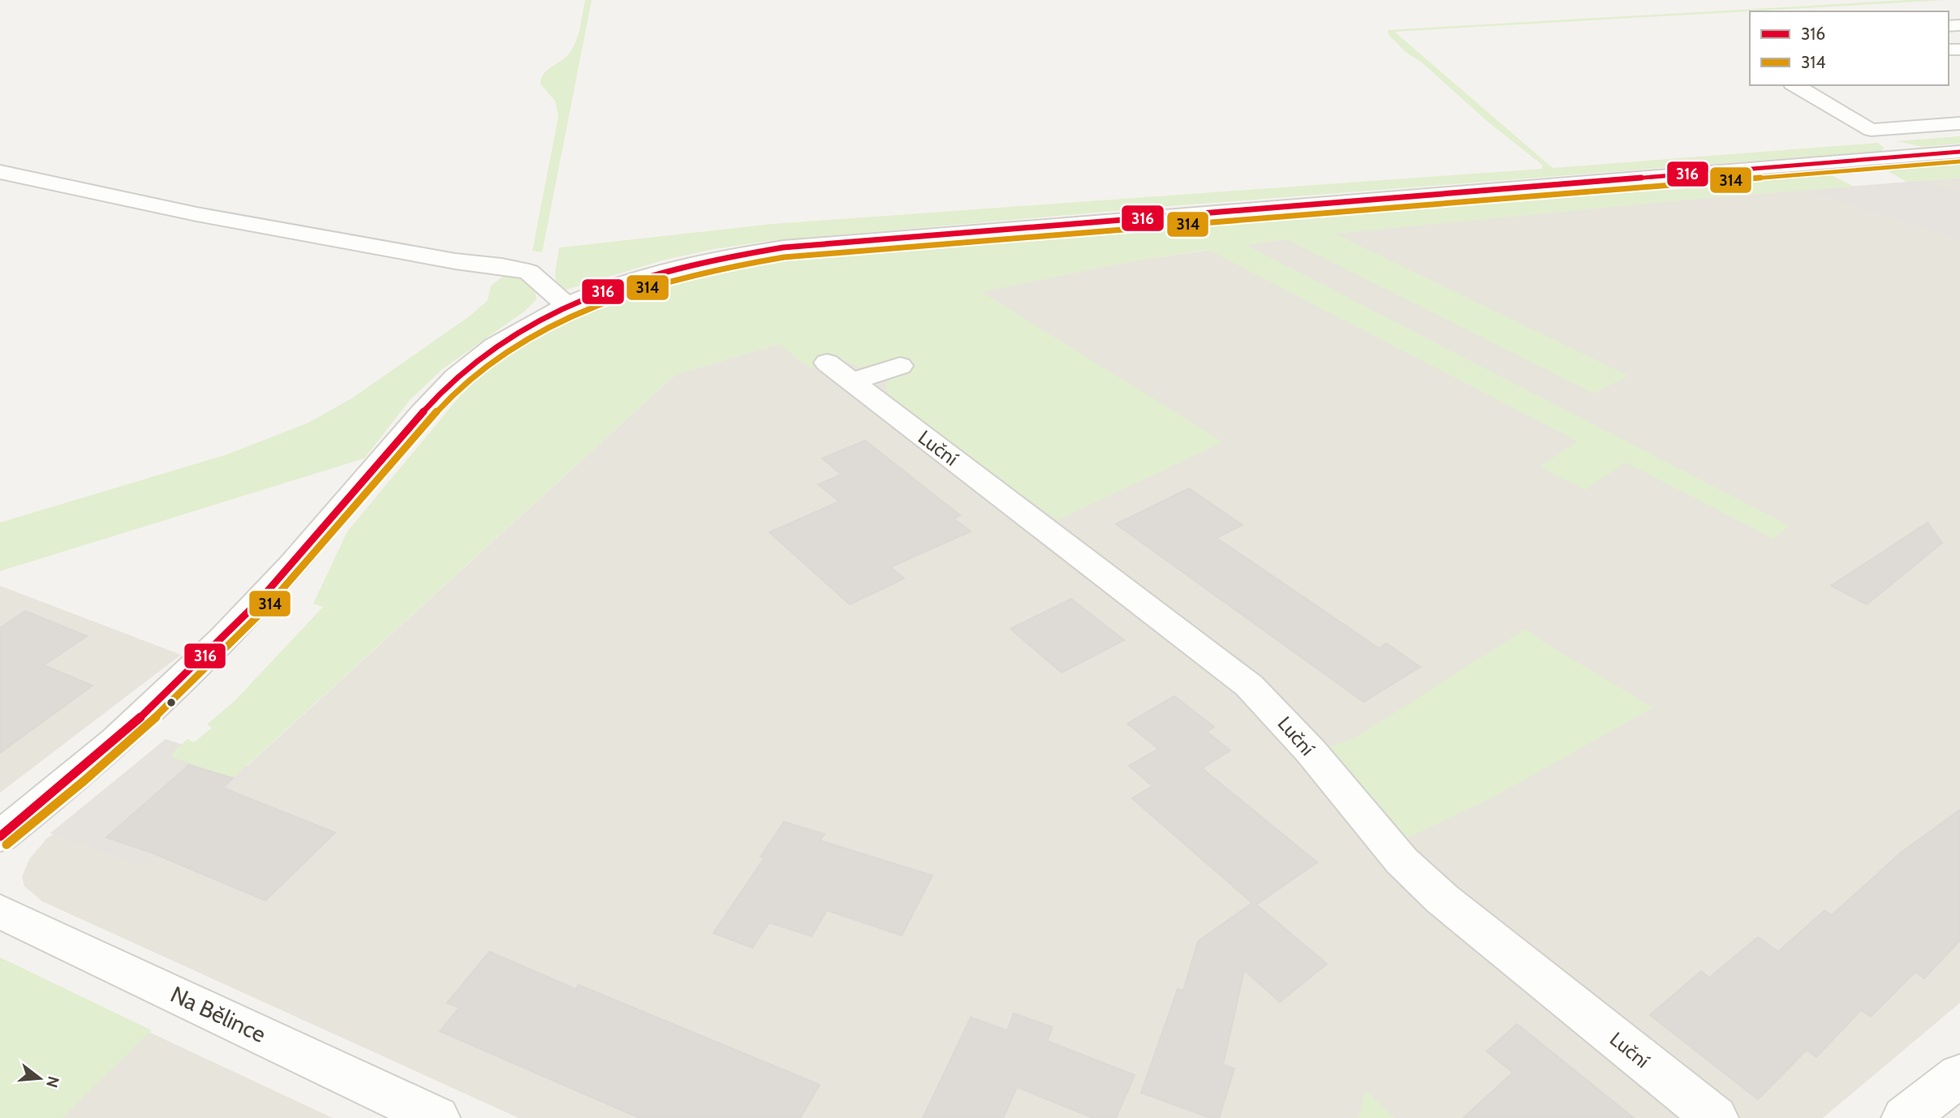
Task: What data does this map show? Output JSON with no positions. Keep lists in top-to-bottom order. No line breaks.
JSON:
{"streets":{"street":["Luční","Na Bělince"]},"lines":["transit line 316","transit line 314"],"legend":["316","314"],"north":"right"}
